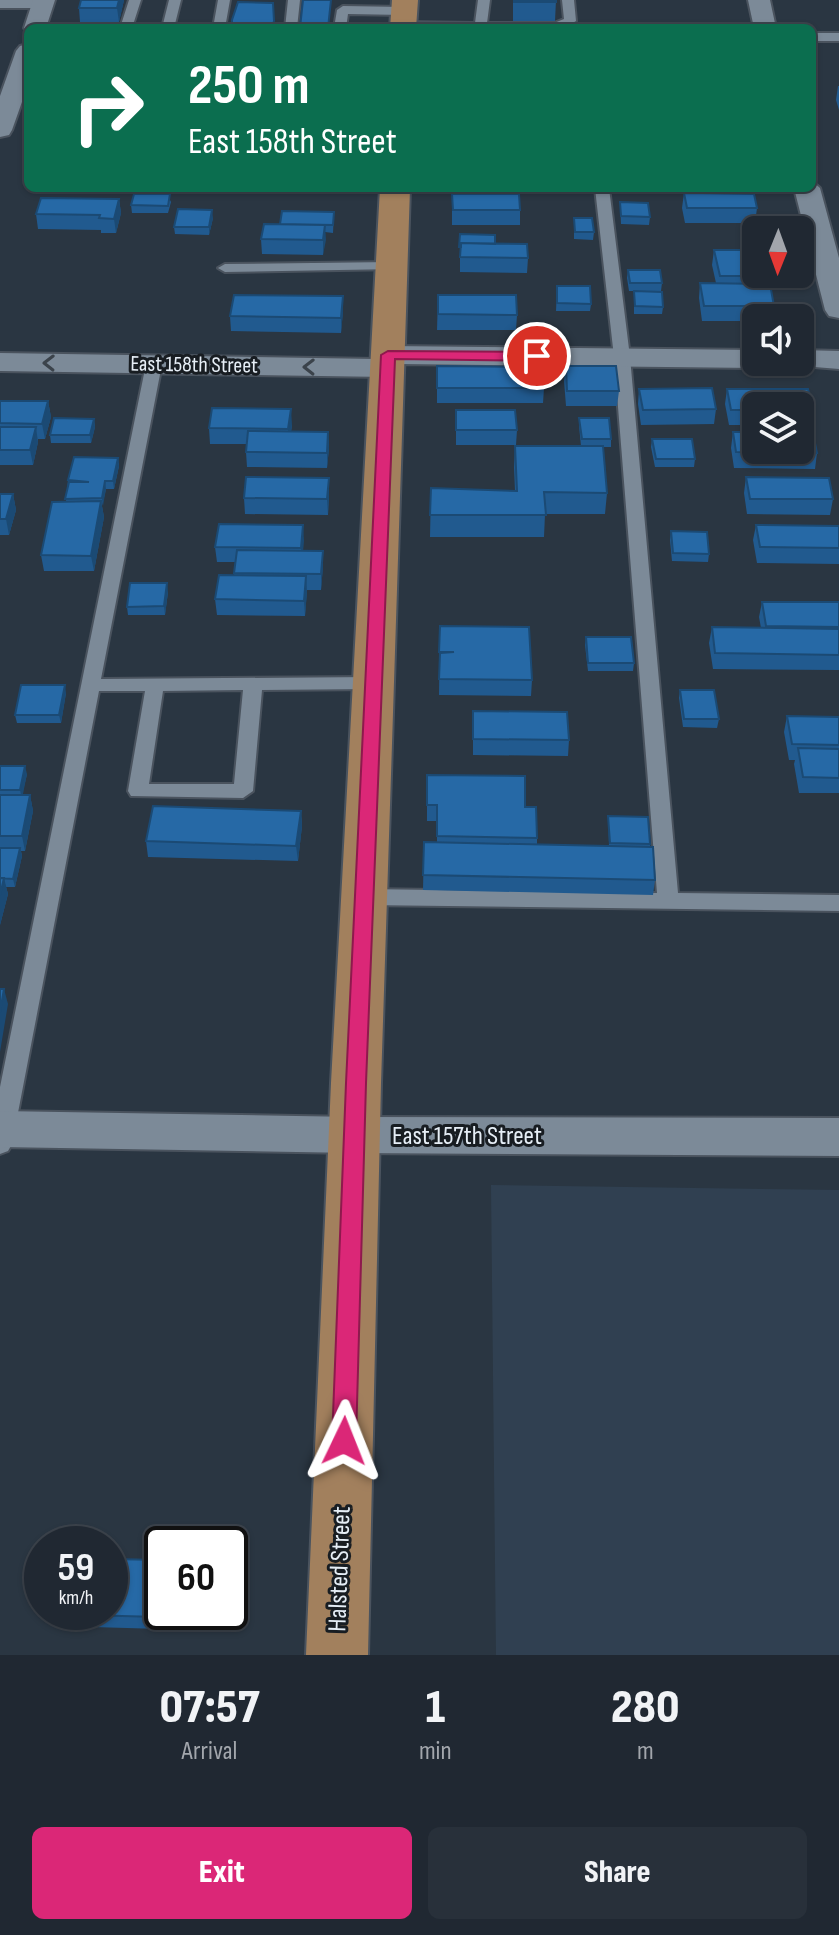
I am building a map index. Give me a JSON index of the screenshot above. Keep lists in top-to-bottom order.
{
  "streets": {
    "main road": ["Halsted Street"],
    "street": ["East 158th Street", "East 157th Street"]
  },
  "crossings": [
    ["East 158th Street", "Halsted Street"],
    ["East 157th Street", "Halsted Street"]
  ],
  "one_way": ["East 158th Street"],
  "north": "bottom",
  "page": {
    "turn": ["250 m", "East 158th Street"],
    "speed": "59 km/h",
    "limit": "60",
    "eta": [
      "07:57",
      "Arrival",
      "1",
      "min",
      "280",
      "m"
    ],
    "buttons": ["Exit", "Share"]
  }
}
